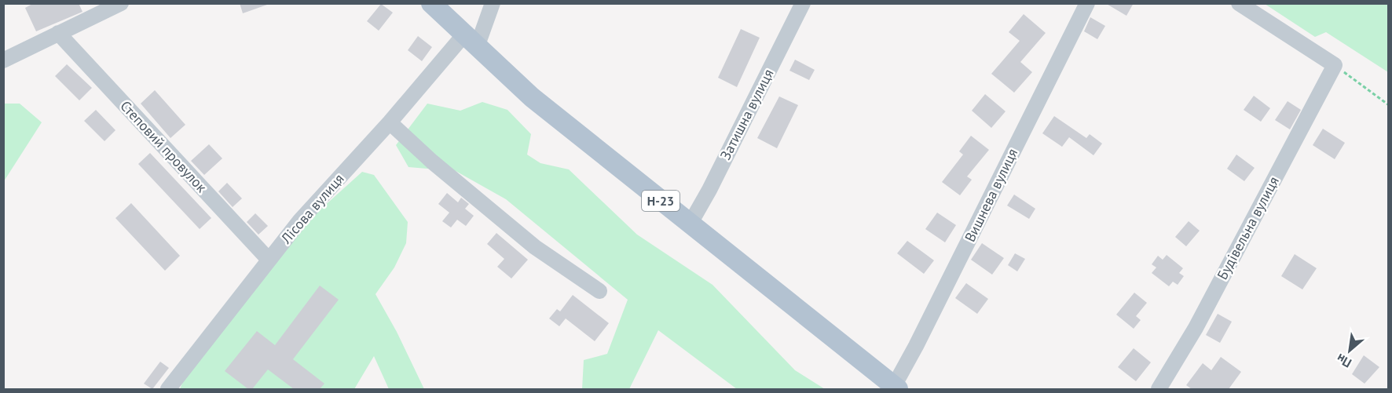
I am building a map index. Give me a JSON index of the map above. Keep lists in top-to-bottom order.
{
  "streets": {
    "main road": ["Н-23"],
    "street": [
      "Затишна вулиця",
      "Степовий провулок",
      "Вишнева вулиця",
      "Лісова вулиця",
      "Будівельна вулиця"
    ]
  },
  "crossings": [
    ["Затишна вулиця", "Н-23"],
    ["Степовий провулок", "Лісова вулиця"],
    ["Вишнева вулиця", "Н-23"],
    ["Н-23", "Лісова вулиця"]
  ],
  "north": "bottom left"
}
